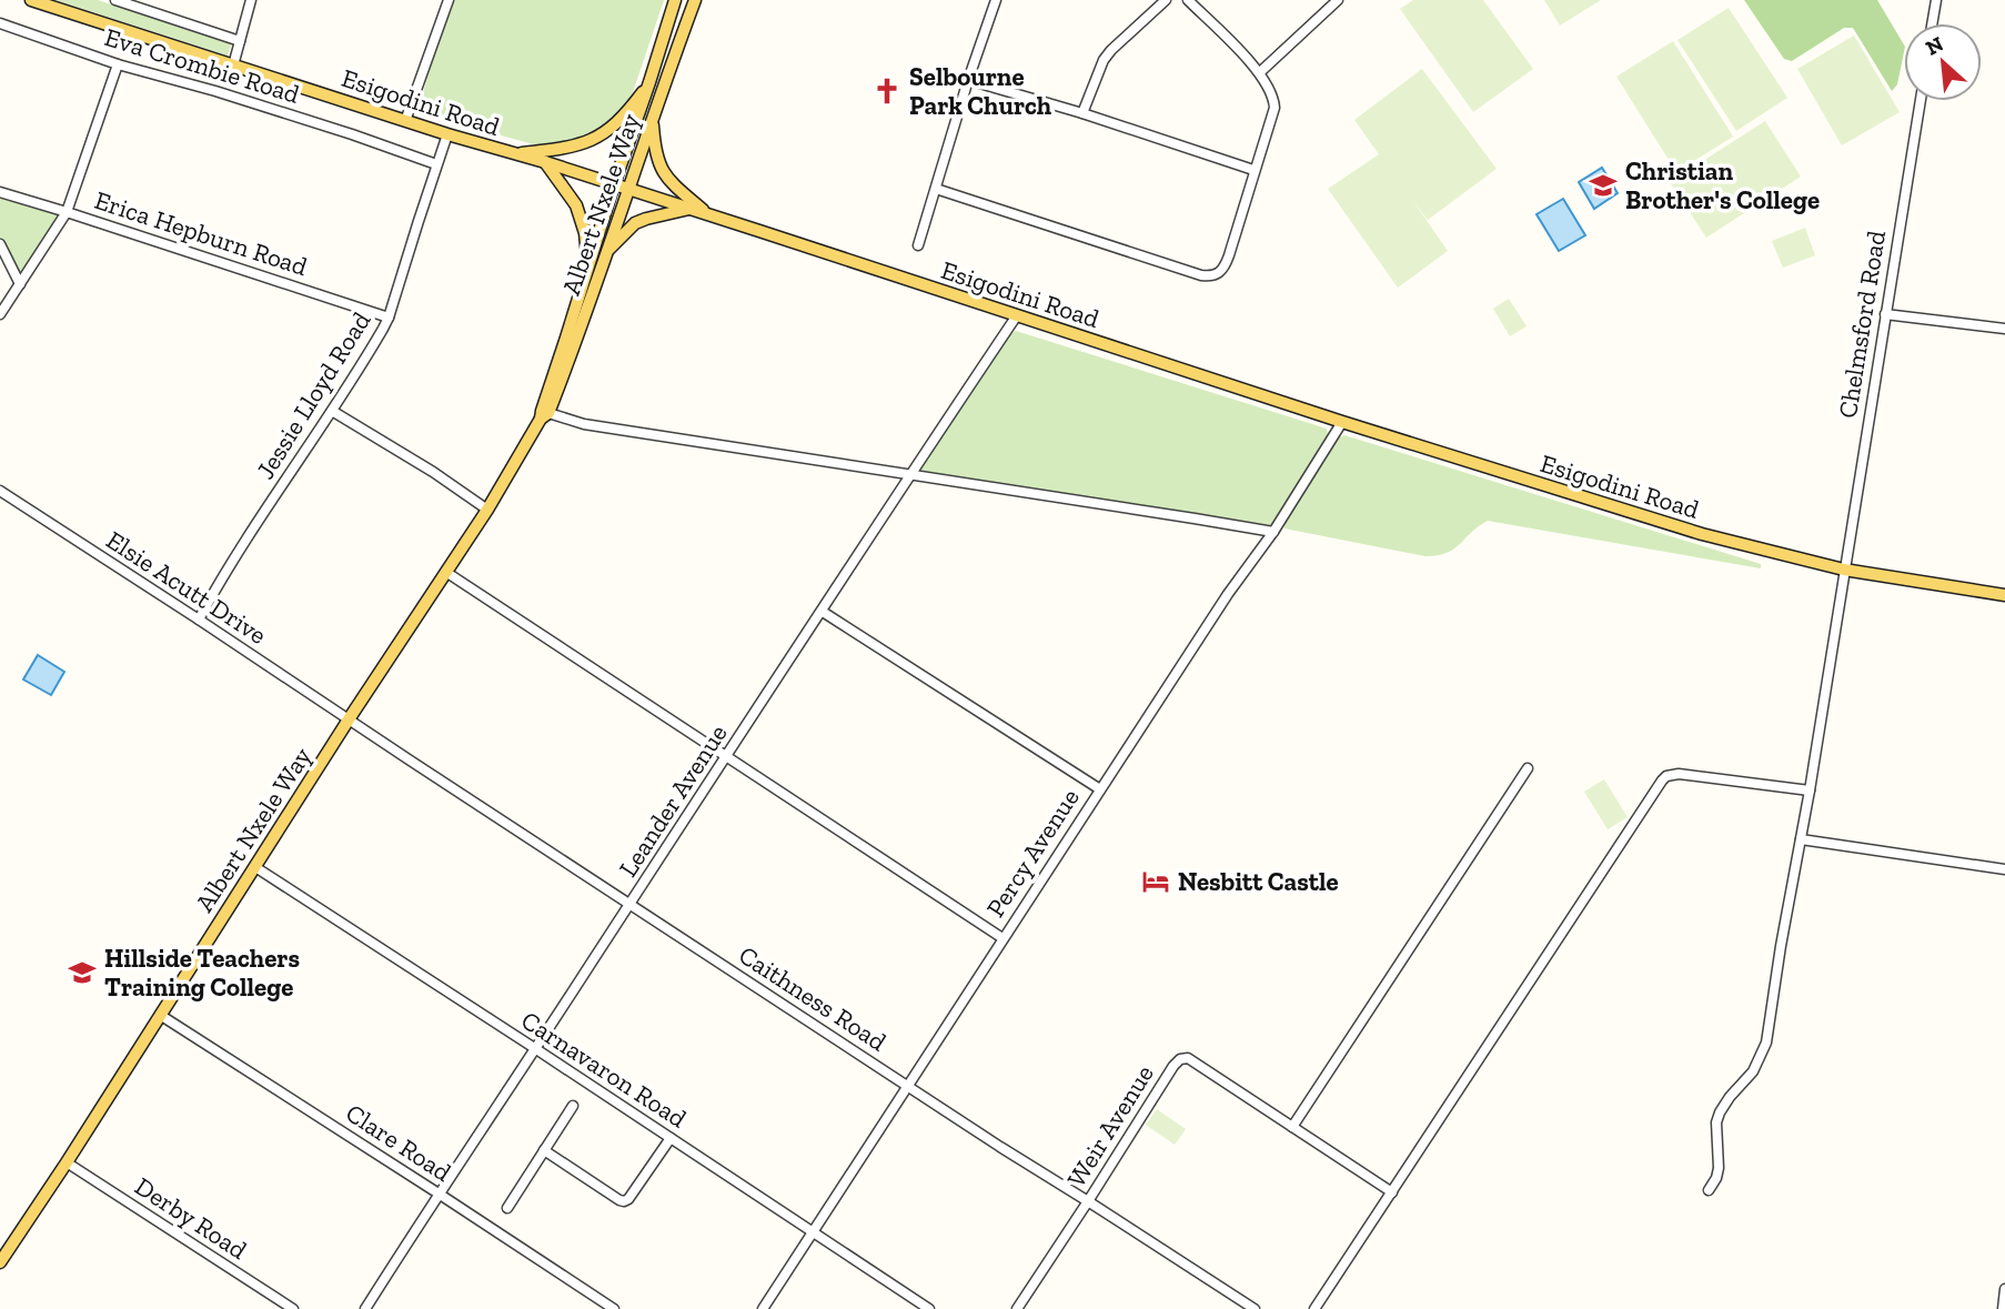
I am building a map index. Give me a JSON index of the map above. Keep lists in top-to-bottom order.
{
  "streets": {
    "main road": ["Esigodini Road", "Albert Nxele Way"],
    "street": [
      "Eva Crombie Road",
      "Erica Hepburn Road",
      "Chelmsford Road",
      "Jessie Lloyd Road",
      "Elsie Acutt Drive",
      "Leander Avenue",
      "Percy Avenue",
      "Caithness Road",
      "Carnavaron Road",
      "Weir Avenue",
      "Clare Road",
      "Derby Road"
    ]
  },
  "crossings": [
    ["Eva Crombie Road", "Jessie Lloyd Road"],
    ["Esigodini Road", "Albert Nxele Way"],
    ["Esigodini Road", "Chelmsford Road"],
    ["Esigodini Road", "Jessie Lloyd Road"],
    ["Esigodini Road", "Leander Avenue"],
    ["Esigodini Road", "Percy Avenue"],
    ["Albert Nxele Way", "Elsie Acutt Drive"],
    ["Albert Nxele Way", "Caithness Road"],
    ["Albert Nxele Way", "Carnavaron Road"],
    ["Albert Nxele Way", "Clare Road"],
    ["Albert Nxele Way", "Derby Road"],
    ["Erica Hepburn Road", "Jessie Lloyd Road"],
    ["Jessie Lloyd Road", "Elsie Acutt Drive"],
    ["Elsie Acutt Drive", "Caithness Road"],
    ["Leander Avenue", "Caithness Road"],
    ["Leander Avenue", "Carnavaron Road"],
    ["Leander Avenue", "Clare Road"],
    ["Percy Avenue", "Caithness Road"],
    ["Percy Avenue", "Carnavaron Road"],
    ["Caithness Road", "Weir Avenue"]
  ],
  "places": {
    "church": ["Selbourne Park Church"],
    "school or university": ["Christian Brother's College", "Hillside Teachers Training College"],
    "hotel": ["Nesbitt Castle"]
  },
  "north": "top left"
}
